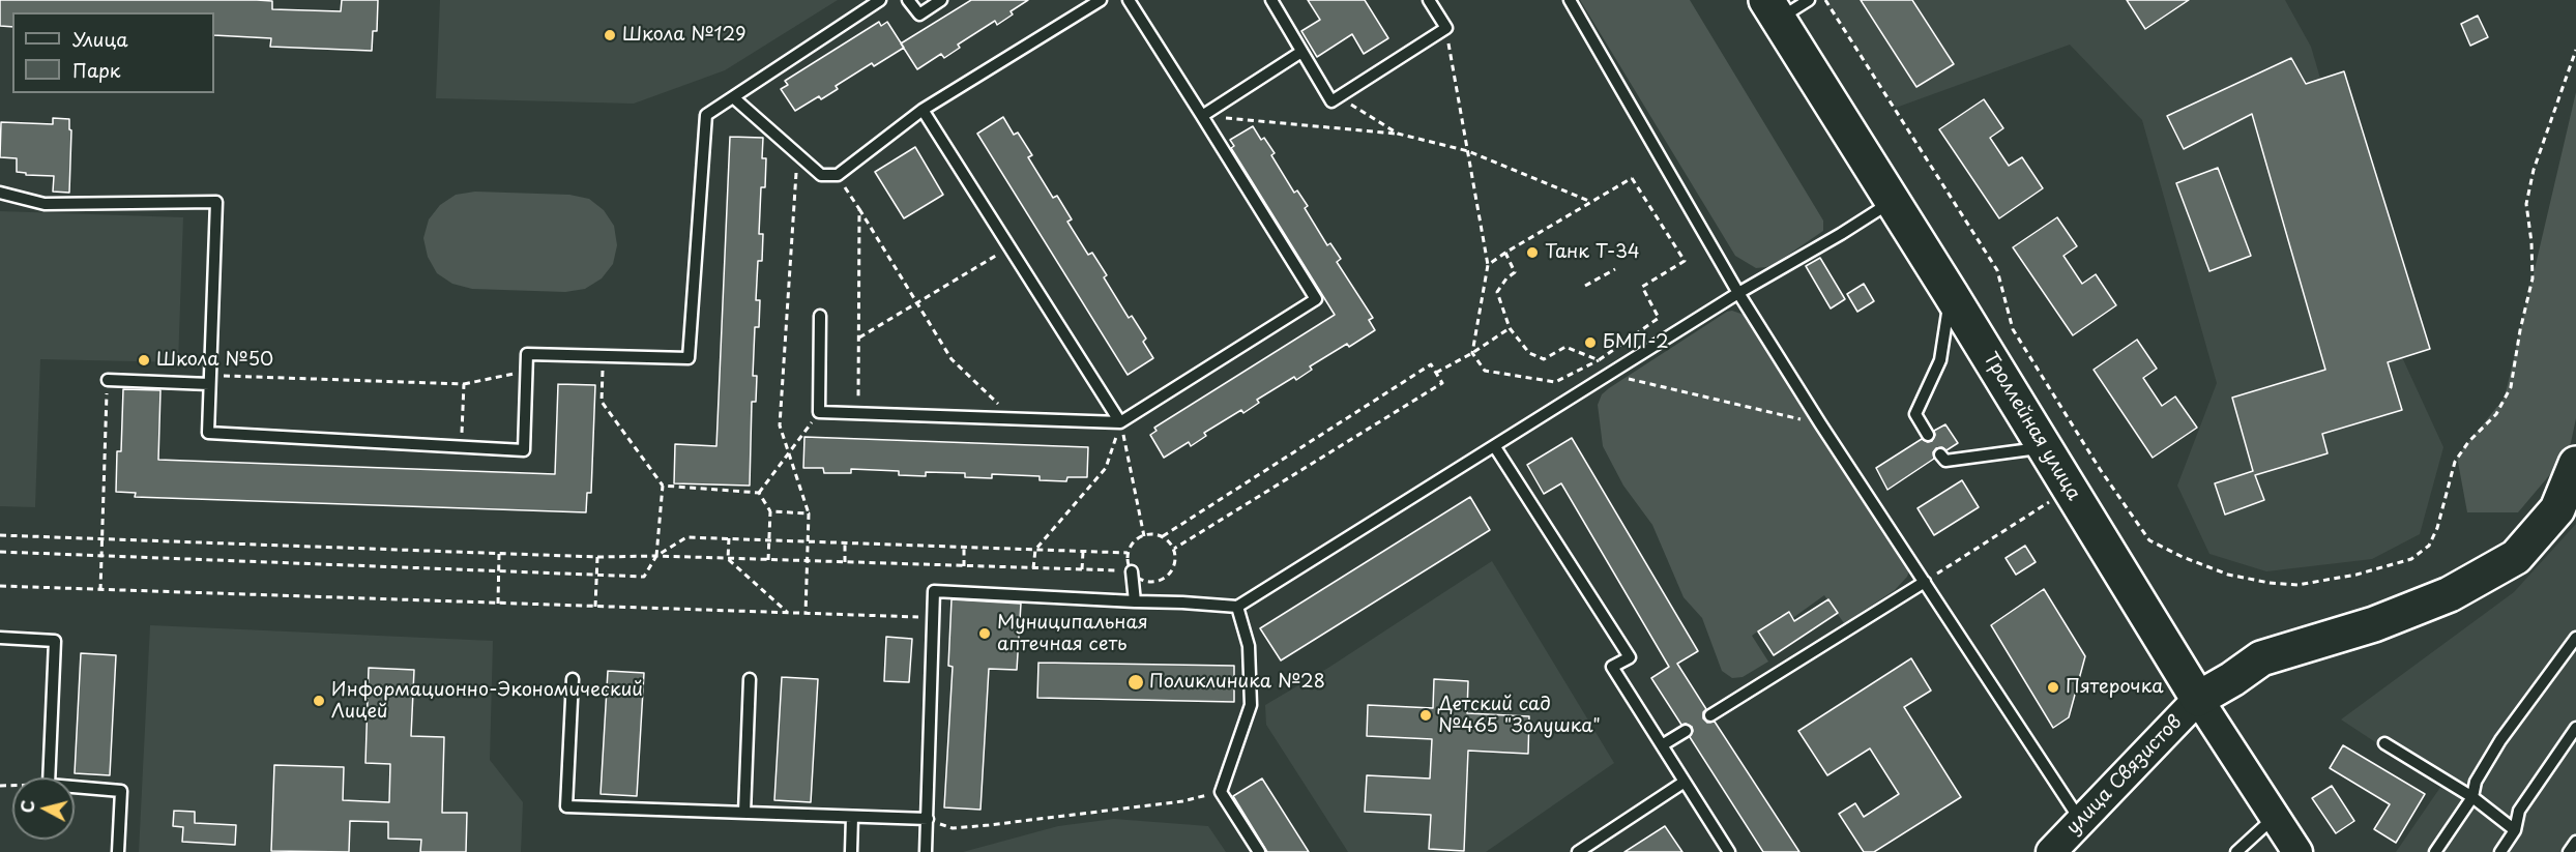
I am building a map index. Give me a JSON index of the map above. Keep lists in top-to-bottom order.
{
  "streets": {
    "main road": ["Троллейная улица", "улица Связистов"]
  },
  "crossings": [
    ["Троллейная улица", "улица Связистов"]
  ],
  "places": [
    "Школа №129",
    "Танк Т-34",
    "БМП-2",
    "Школа №50",
    "Муниципальная аптечная сеть",
    "Поликлиника №28",
    "Пятерочка",
    "Информационно-Экономический Лицей",
    "Детский сад №465 \"Золушка\""
  ],
  "legend": ["Улица", "Парк"],
  "north": "left"
}
